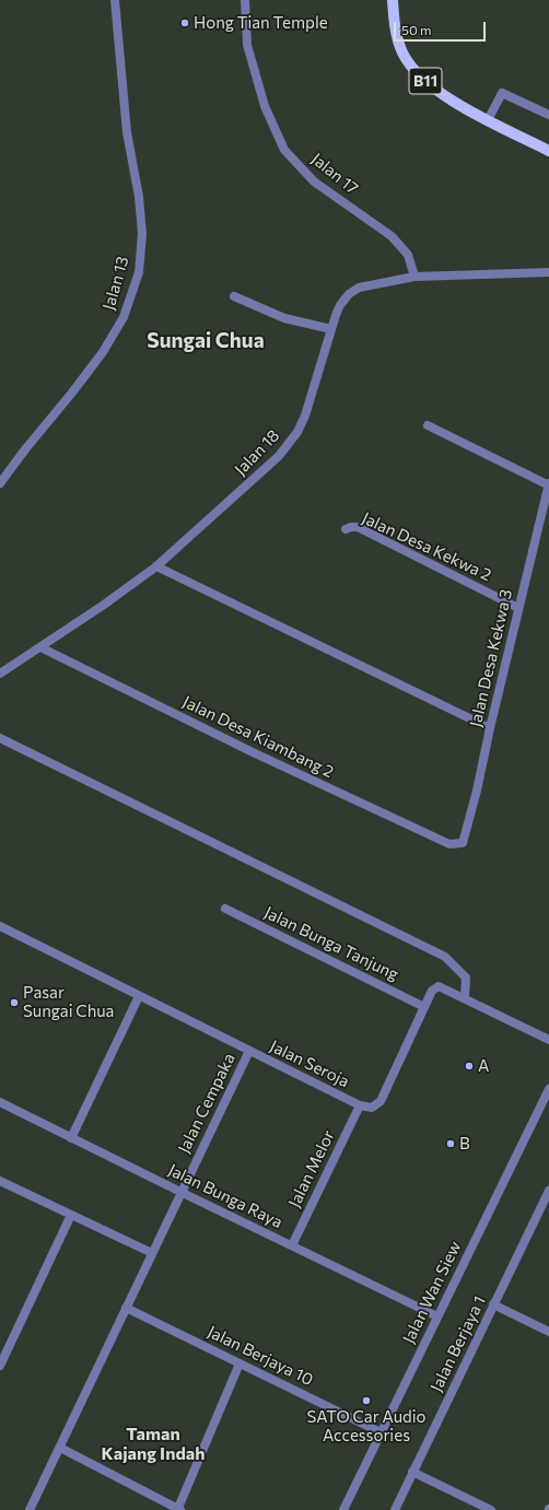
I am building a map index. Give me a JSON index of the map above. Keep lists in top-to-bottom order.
{
  "streets": {
    "main road": ["B11"],
    "street": [
      "Jalan 17",
      "Jalan 13",
      "Jalan 18",
      "Jalan Desa Kekwa 2",
      "Jalan Desa Kekwa 3",
      "Jalan Desa Kiambang 2",
      "Jalan Bunga Tanjung",
      "Jalan Seroja",
      "Jalan Cempaka",
      "Jalan Melor",
      "Jalan Bunga Raya",
      "Jalan Wan Siew",
      "Jalan Berjaya 1",
      "Jalan Berjaya 10"
    ]
  },
  "crossings": [
    ["Jalan 17", "Jalan 18"],
    ["Jalan 18", "Jalan Desa Kiambang 2"],
    ["Jalan Desa Kekwa 2", "Jalan Desa Kekwa 3"],
    ["Jalan Desa Kekwa 3", "Jalan Desa Kiambang 2"],
    ["Jalan Bunga Tanjung", "Jalan Seroja"],
    ["Jalan Seroja", "Jalan Cempaka"],
    ["Jalan Seroja", "Jalan Melor"],
    ["Jalan Cempaka", "Jalan Bunga Raya"],
    ["Jalan Melor", "Jalan Bunga Raya"],
    ["Jalan Bunga Raya", "Jalan Wan Siew"],
    ["Jalan Wan Siew", "Jalan Berjaya 10"]
  ],
  "districts": ["Sungai Chua", "Taman Kajang Indah"],
  "places": [
    "Hong Tian Temple",
    "Pasar Sungai Chua",
    "A",
    "B",
    "SATO Car Audio Accessories"
  ],
  "scale_bar": "50 m"
}
